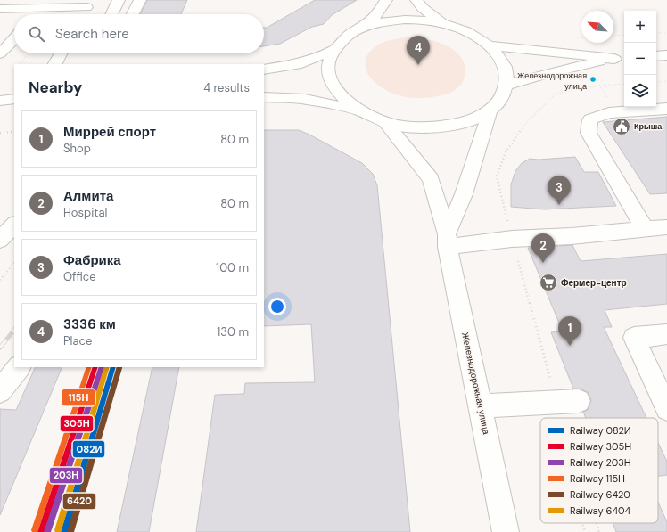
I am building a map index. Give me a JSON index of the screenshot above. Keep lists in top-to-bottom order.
{
  "streets": {
    "main road": ["Железнодорожная улица"]
  },
  "places": {
    "other": ["Железнодорожная улица"],
    "public building": ["Крыша"],
    "supermarket": ["Фермер-центр"]
  },
  "lines": [
    "rail line 082И",
    "rail line 305Н",
    "rail line 115Н",
    "rail line 6404",
    "rail line 203Н",
    "rail line 6420"
  ],
  "legend": [
    "Railway 082И",
    "Railway 305Н",
    "Railway 203Н",
    "Railway 115Н",
    "Railway 6420",
    "Railway 6404"
  ],
  "north": "top left",
  "page": {
    "map_buttons": ["+", "−"],
    "search": "Search here",
    "pins": [
      "4",
      "3",
      "2",
      "1"
    ],
    "heading": ["Nearby", "4 results"],
    "list": [
      {
        "mark": "1",
        "name": "Миррей спорт",
        "note": "Shop",
        "value": "80 m"
      },
      {
        "mark": "2",
        "name": "Алмита",
        "note": "Hospital",
        "value": "80 m"
      },
      {
        "mark": "3",
        "name": "Фабрика",
        "note": "Office",
        "value": "100 m"
      },
      {
        "mark": "4",
        "name": "3336 км",
        "note": "Place",
        "value": "130 m"
      }
    ]
  }
}
